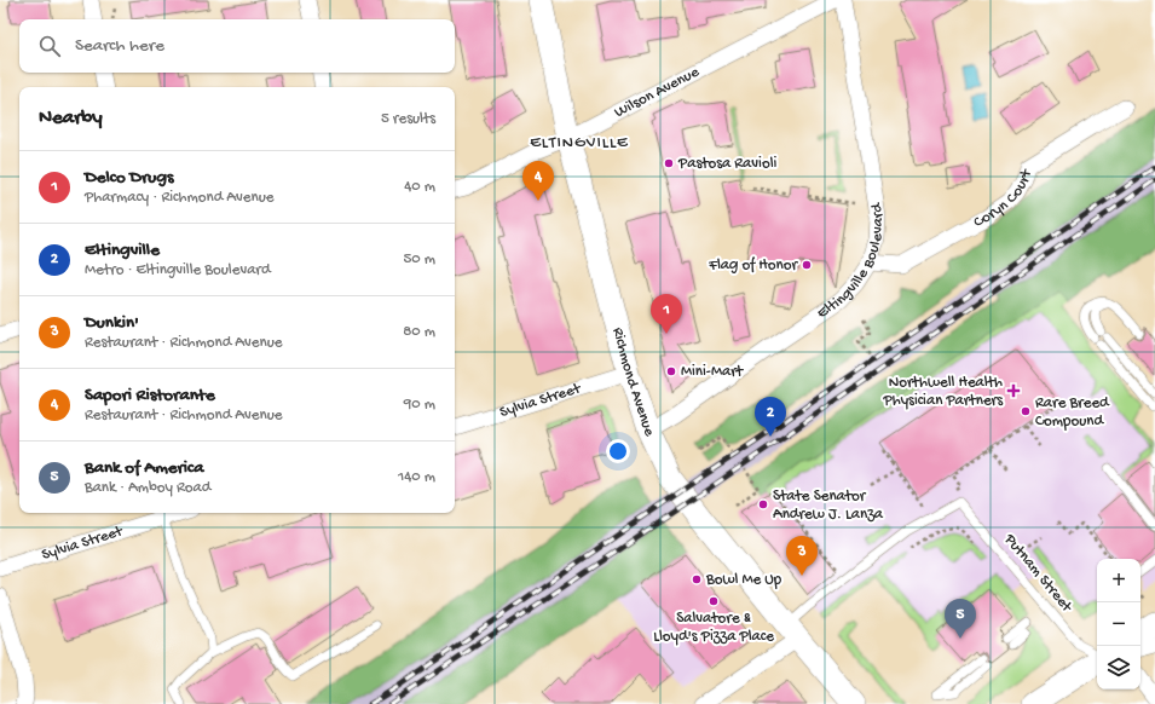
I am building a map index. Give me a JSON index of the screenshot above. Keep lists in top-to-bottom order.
{
  "streets": {
    "main road": ["Richmond Avenue"],
    "street": [
      "Wilson Avenue",
      "Coryn Court",
      "Eltingville Boulevard",
      "Sylvia Street"
    ],
    "lane": ["Putnam Street"]
  },
  "crossings": [
    ["Wilson Avenue", "Richmond Avenue"],
    ["Coryn Court", "Eltingville Boulevard"],
    ["Eltingville Boulevard", "Richmond Avenue"],
    ["Richmond Avenue", "Sylvia Street"],
    ["Richmond Avenue", "Putnam Street"]
  ],
  "districts": ["ELTINGVILLE"],
  "places": {
    "other": [
      "Pastosa Ravioli",
      "Flag of Honor",
      "Mini-Mart",
      "Rare Breed Compound",
      "State Senator Andrew J. Lanza",
      "Bowl Me Up",
      "Salvatore & Lloyd's Pizza Place"
    ],
    "health": ["Northwell Health Physician Partners"]
  },
  "page": {
    "search": "Search here",
    "heading": ["Nearby", "5 results"],
    "list": [
      {
        "mark": "1",
        "name": "Delco Drugs",
        "note": "Pharmacy · Richmond Avenue",
        "value": "40 m"
      },
      {
        "mark": "2",
        "name": "Eltingville",
        "note": "Metro · Eltingville Boulevard",
        "value": "50 m"
      },
      {
        "mark": "3",
        "name": "Dunkin'",
        "note": "Restaurant · Richmond Avenue",
        "value": "80 m"
      },
      {
        "mark": "4",
        "name": "Sapori Ristorante",
        "note": "Restaurant · Richmond Avenue",
        "value": "90 m"
      },
      {
        "mark": "5",
        "name": "Bank of America",
        "note": "Bank · Amboy Road",
        "value": "140 m"
      }
    ],
    "pins": [
      "4",
      "1",
      "2",
      "3",
      "5"
    ],
    "map_buttons": ["+", "−"]
  }
}
